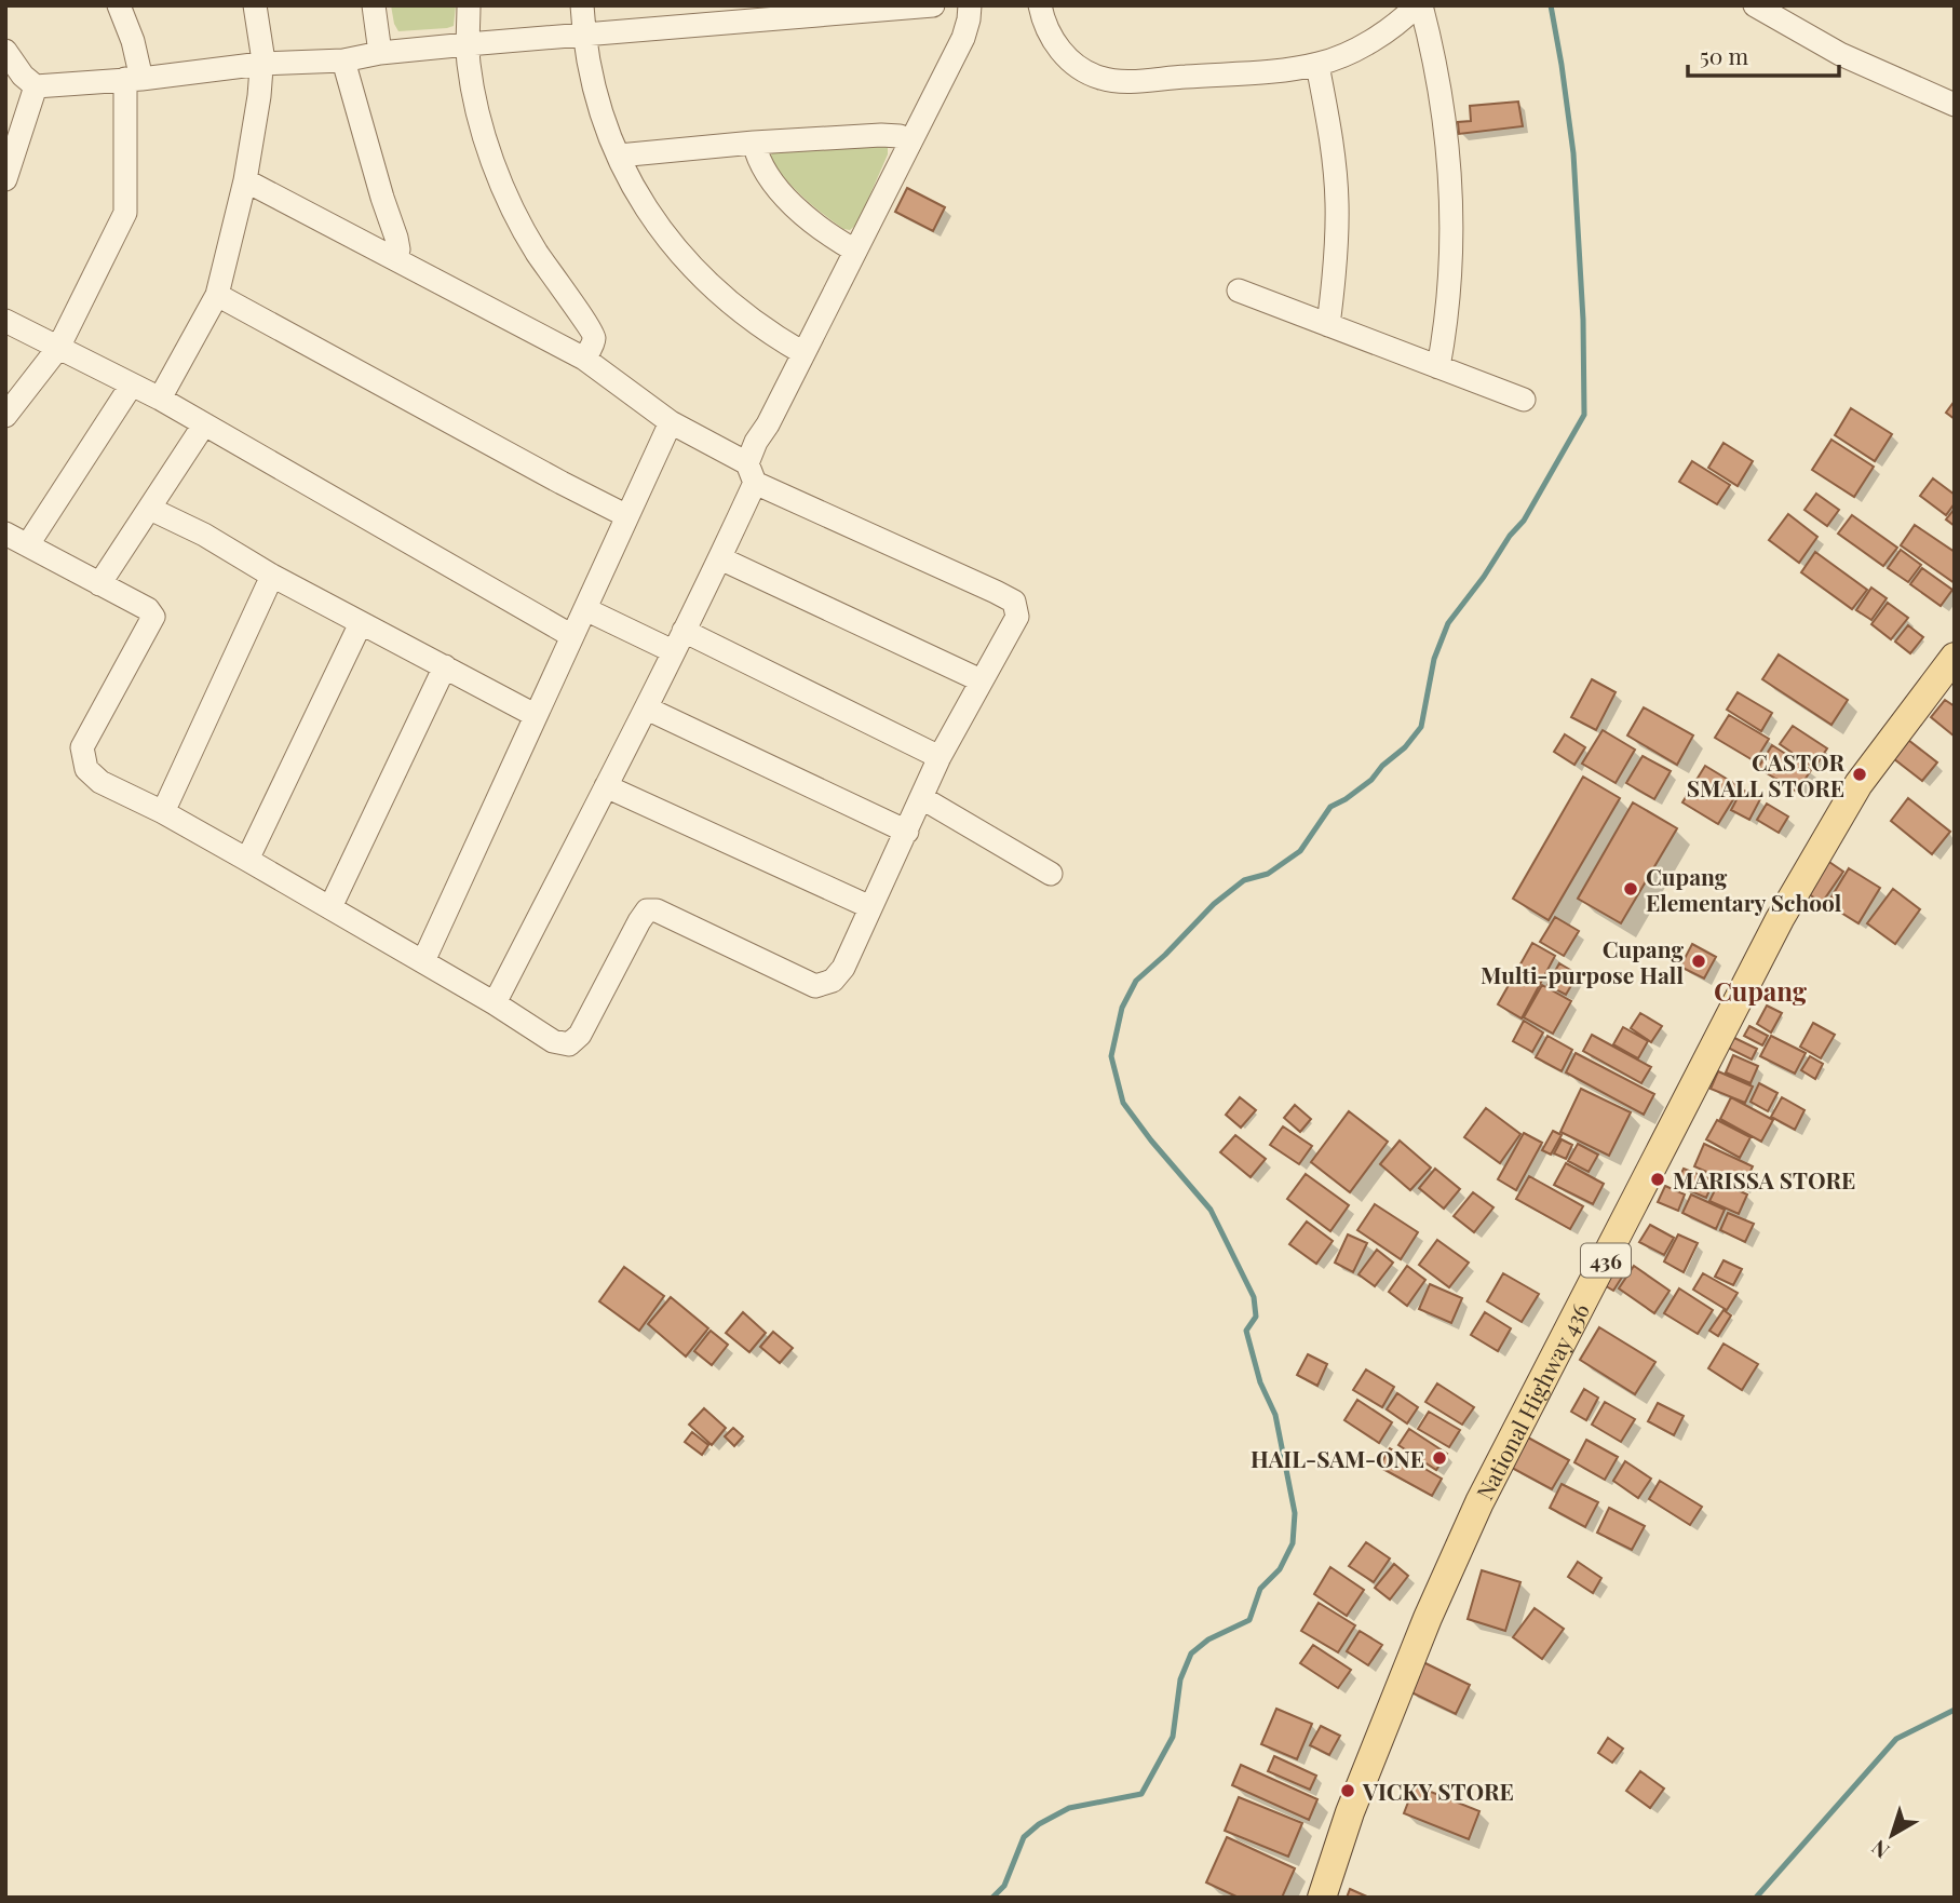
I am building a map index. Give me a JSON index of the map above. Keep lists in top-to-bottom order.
{
  "streets": {
    "main road": ["436", "National Highway 436"]
  },
  "districts": ["Cupang"],
  "places": [
    "CASTOR SMALL STORE",
    "Cupang Elementary School",
    "Cupang Multi-purpose Hall",
    "MARISSA STORE",
    "HAIL-SAM-ONE",
    "VICKY STORE"
  ],
  "scale_bar": "50 m",
  "north": "bottom left"
}
